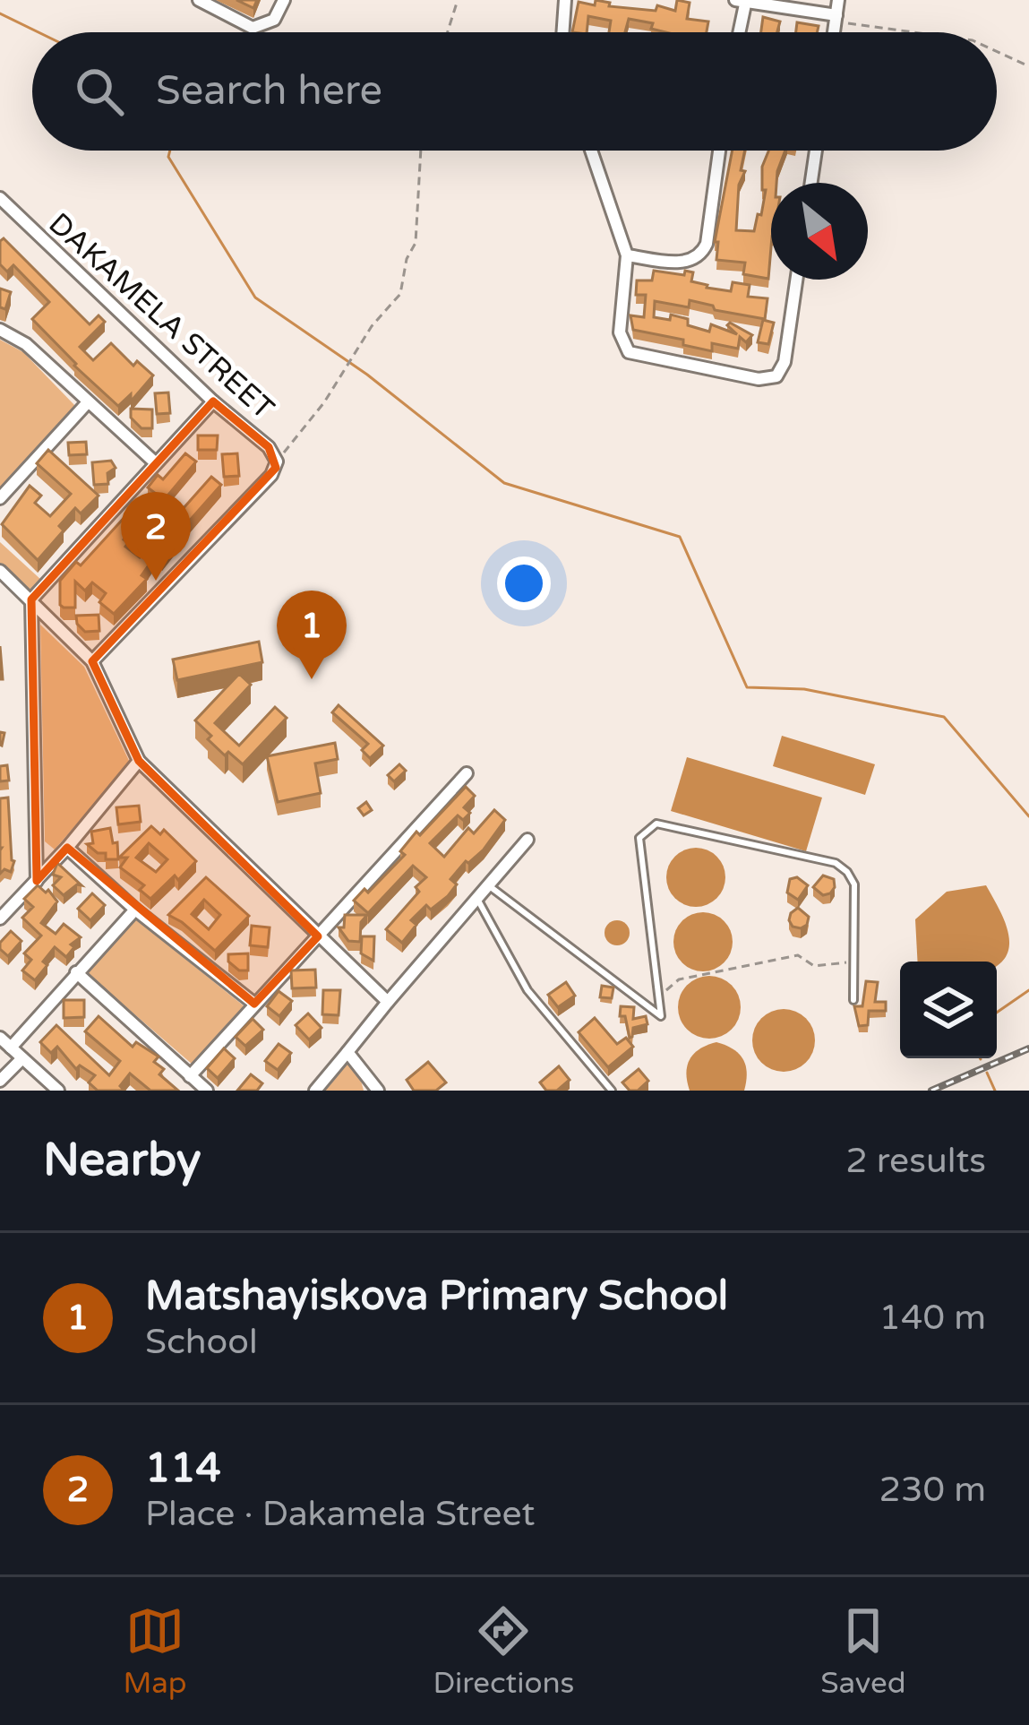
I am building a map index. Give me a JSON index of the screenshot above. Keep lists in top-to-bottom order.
{
  "streets": {
    "street": ["DAKAMELA STREET"]
  },
  "north": "bottom right",
  "page": {
    "search": "Search here",
    "pins": ["2", "1"],
    "heading": ["Nearby", "2 results"],
    "list": [
      {
        "mark": "1",
        "name": "Matshayiskova Primary School",
        "note": "School",
        "value": "140 m"
      },
      {
        "mark": "2",
        "name": "114",
        "note": "Place · Dakamela Street",
        "value": "230 m"
      }
    ],
    "nav": ["Map", "Directions", "Saved"]
  }
}
